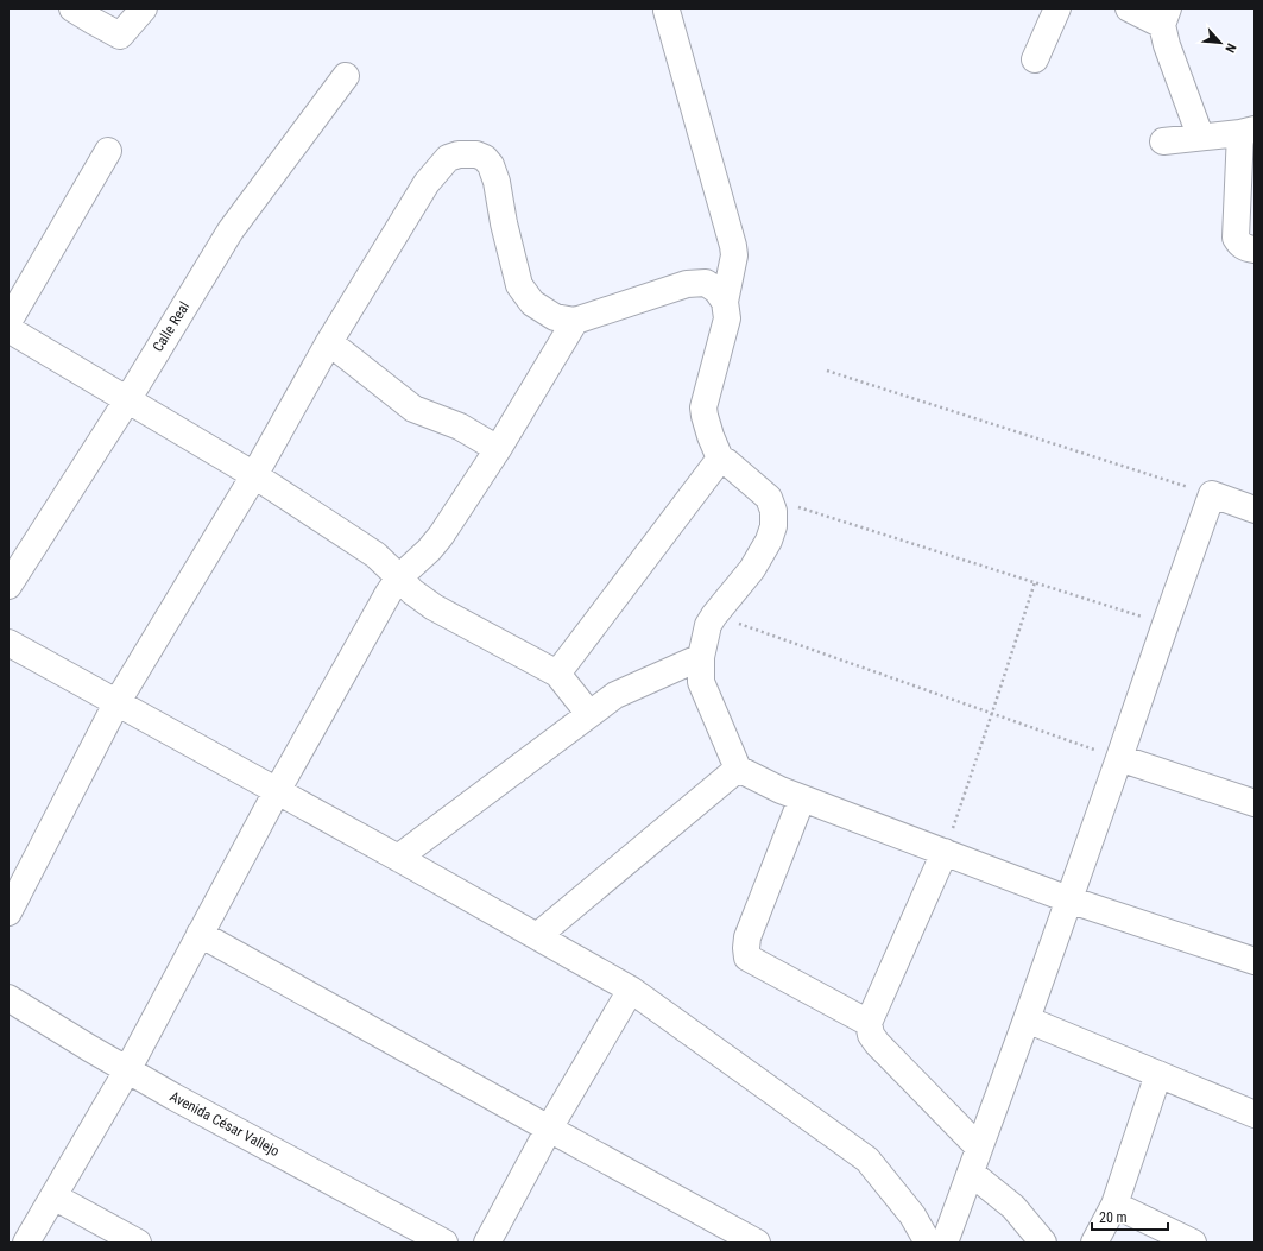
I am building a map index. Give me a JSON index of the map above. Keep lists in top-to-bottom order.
{
  "streets": {
    "street": ["Calle Real", "Avenida César Vallejo"]
  },
  "scale_bar": "20 m",
  "north": "bottom right"
}
